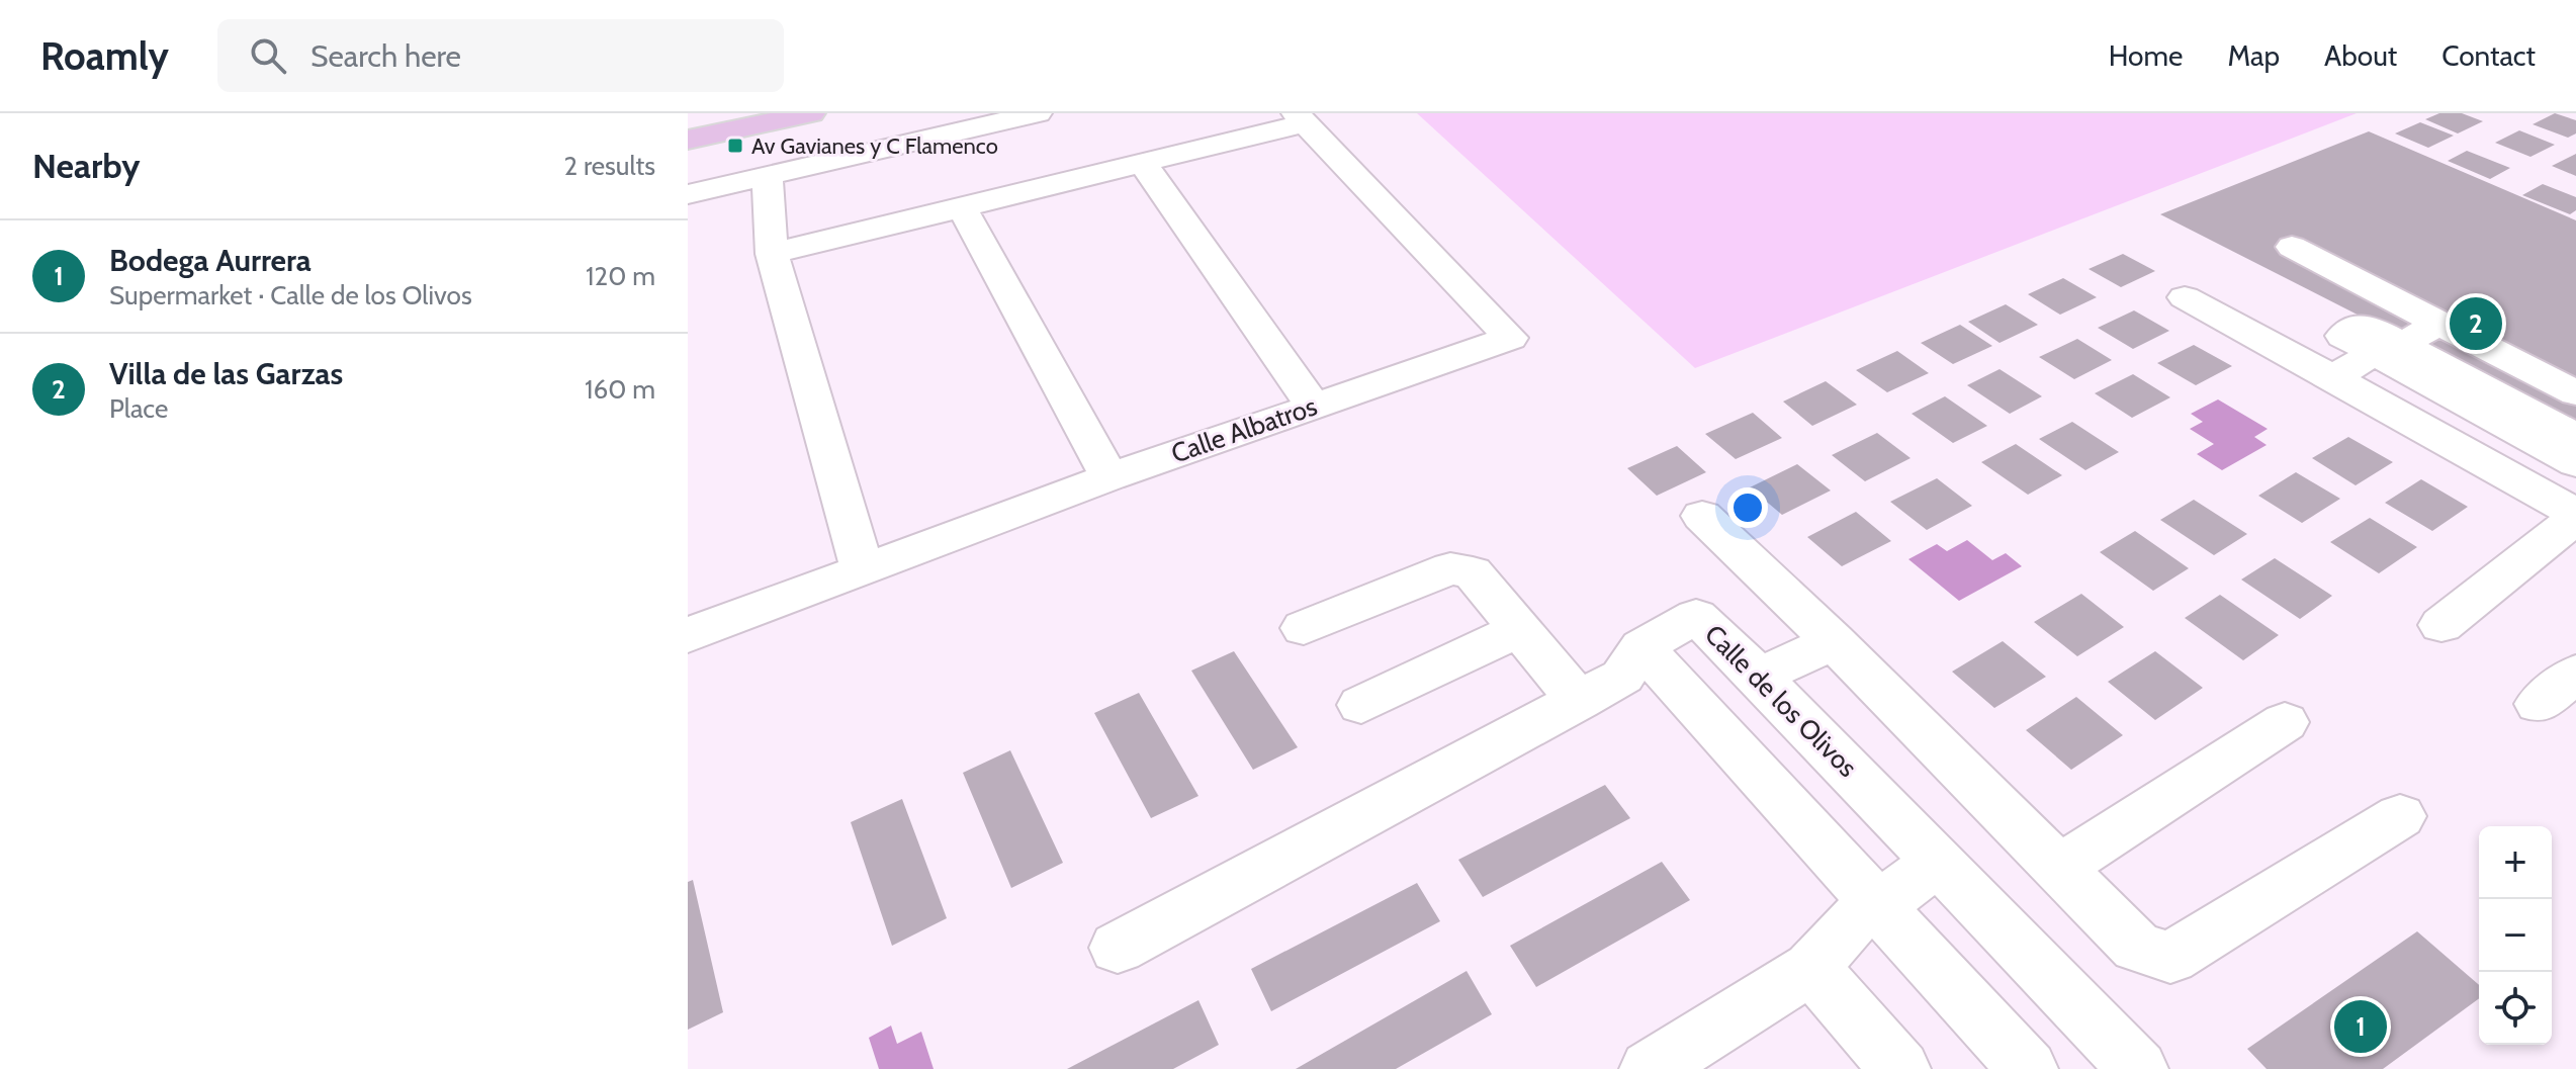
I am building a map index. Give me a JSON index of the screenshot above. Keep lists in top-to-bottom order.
{
  "streets": {
    "street": ["Calle Albatros", "Calle de los Olivos"]
  },
  "places": {
    "transit": ["Av Gavianes y C Flamenco"]
  },
  "page": {
    "header": "Roamly",
    "search": "Search here",
    "nav": [
      "Home",
      "Map",
      "About",
      "Contact"
    ],
    "heading": ["Nearby", "2 results"],
    "list": [
      {
        "mark": "1",
        "name": "Bodega Aurrera",
        "note": "Supermarket · Calle de los Olivos",
        "value": "120 m"
      },
      {
        "mark": "2",
        "name": "Villa de las Garzas",
        "note": "Place",
        "value": "160 m"
      }
    ],
    "pins": ["2", "1"],
    "map_buttons": ["+", "−"]
  }
}
